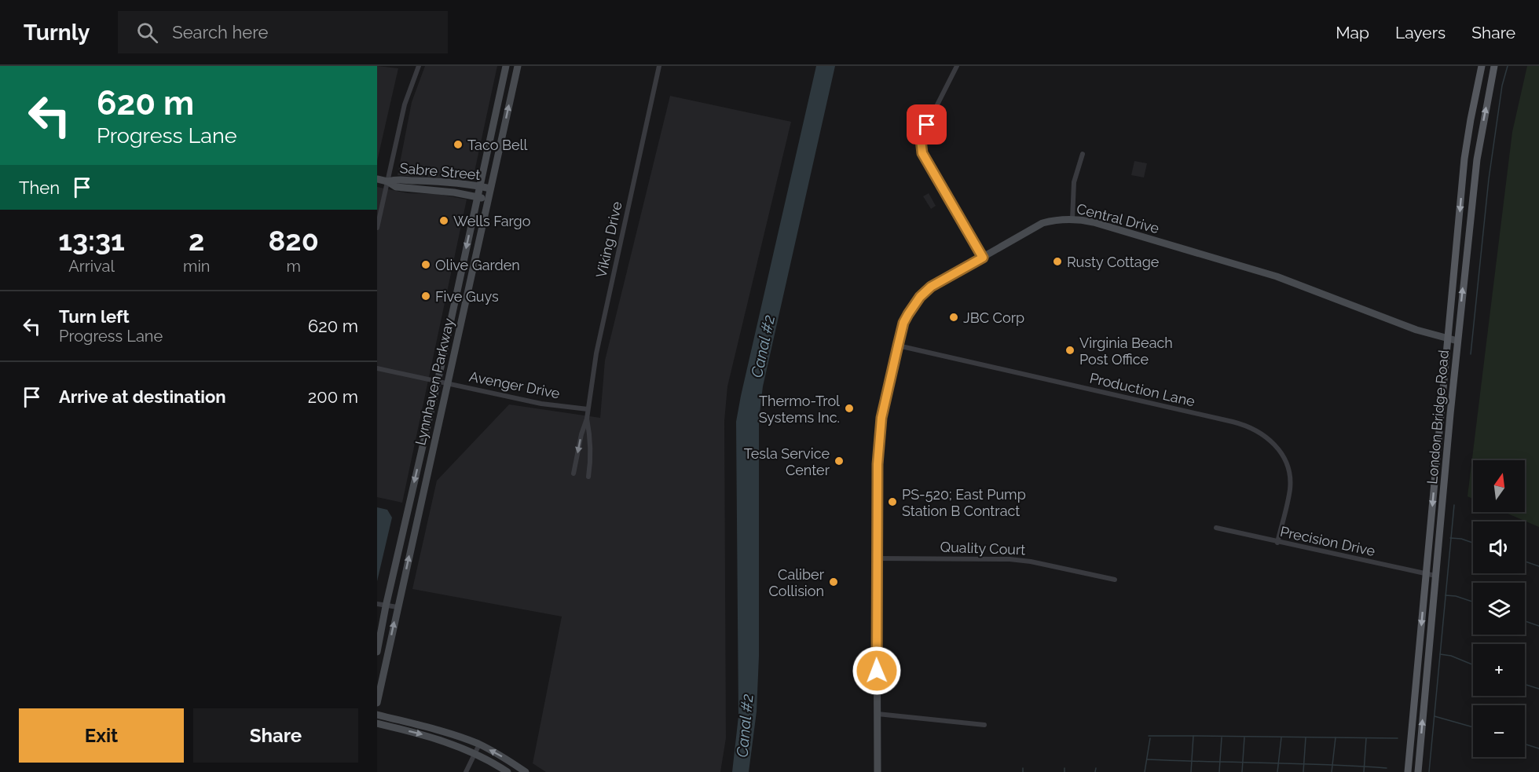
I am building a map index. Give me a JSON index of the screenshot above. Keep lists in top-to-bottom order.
{
  "streets": {
    "main road": [
      "Sabre Street",
      "Central Drive",
      "Lynnhaven Parkway",
      "London Bridge Road"
    ],
    "street": [
      "Viking Drive",
      "Avenger Drive",
      "Production Lane",
      "Precision Drive",
      "Quality Court"
    ]
  },
  "crossings": [
    ["Sabre Street", "Lynnhaven Parkway"],
    ["Central Drive", "Production Lane"],
    ["Central Drive", "London Bridge Road"],
    ["Central Drive", "Quality Court"],
    ["Viking Drive", "Avenger Drive"],
    ["Lynnhaven Parkway", "Avenger Drive"],
    ["Production Lane", "Precision Drive"],
    ["London Bridge Road", "Precision Drive"]
  ],
  "water": ["Canal #2"],
  "places": [
    "Taco Bell",
    "Wells Fargo",
    "Rusty Cottage",
    "Olive Garden",
    "Five Guys",
    "JBC Corp",
    "Virginia Beach Post Office",
    "Thermo-Trol Systems Inc.",
    "Tesla Service Center",
    "PS-520; East Pump Station B Contract",
    "Caliber Collision"
  ],
  "north": "top",
  "page": {
    "header": "Turnly",
    "search": "Search here",
    "nav": ["Map", "Layers", "Share"],
    "turn": ["620 m", "Progress Lane"],
    "then": "Then",
    "eta": [
      "13:31",
      "Arrival",
      "2",
      "min",
      "820",
      "m"
    ],
    "list": [
      {
        "name": "Turn left",
        "note": "Progress Lane",
        "value": "620 m"
      },
      {
        "name": "Arrive at destination",
        "value": "200 m"
      }
    ],
    "map_buttons": ["+", "−"],
    "buttons": ["Exit", "Share"]
  }
}
